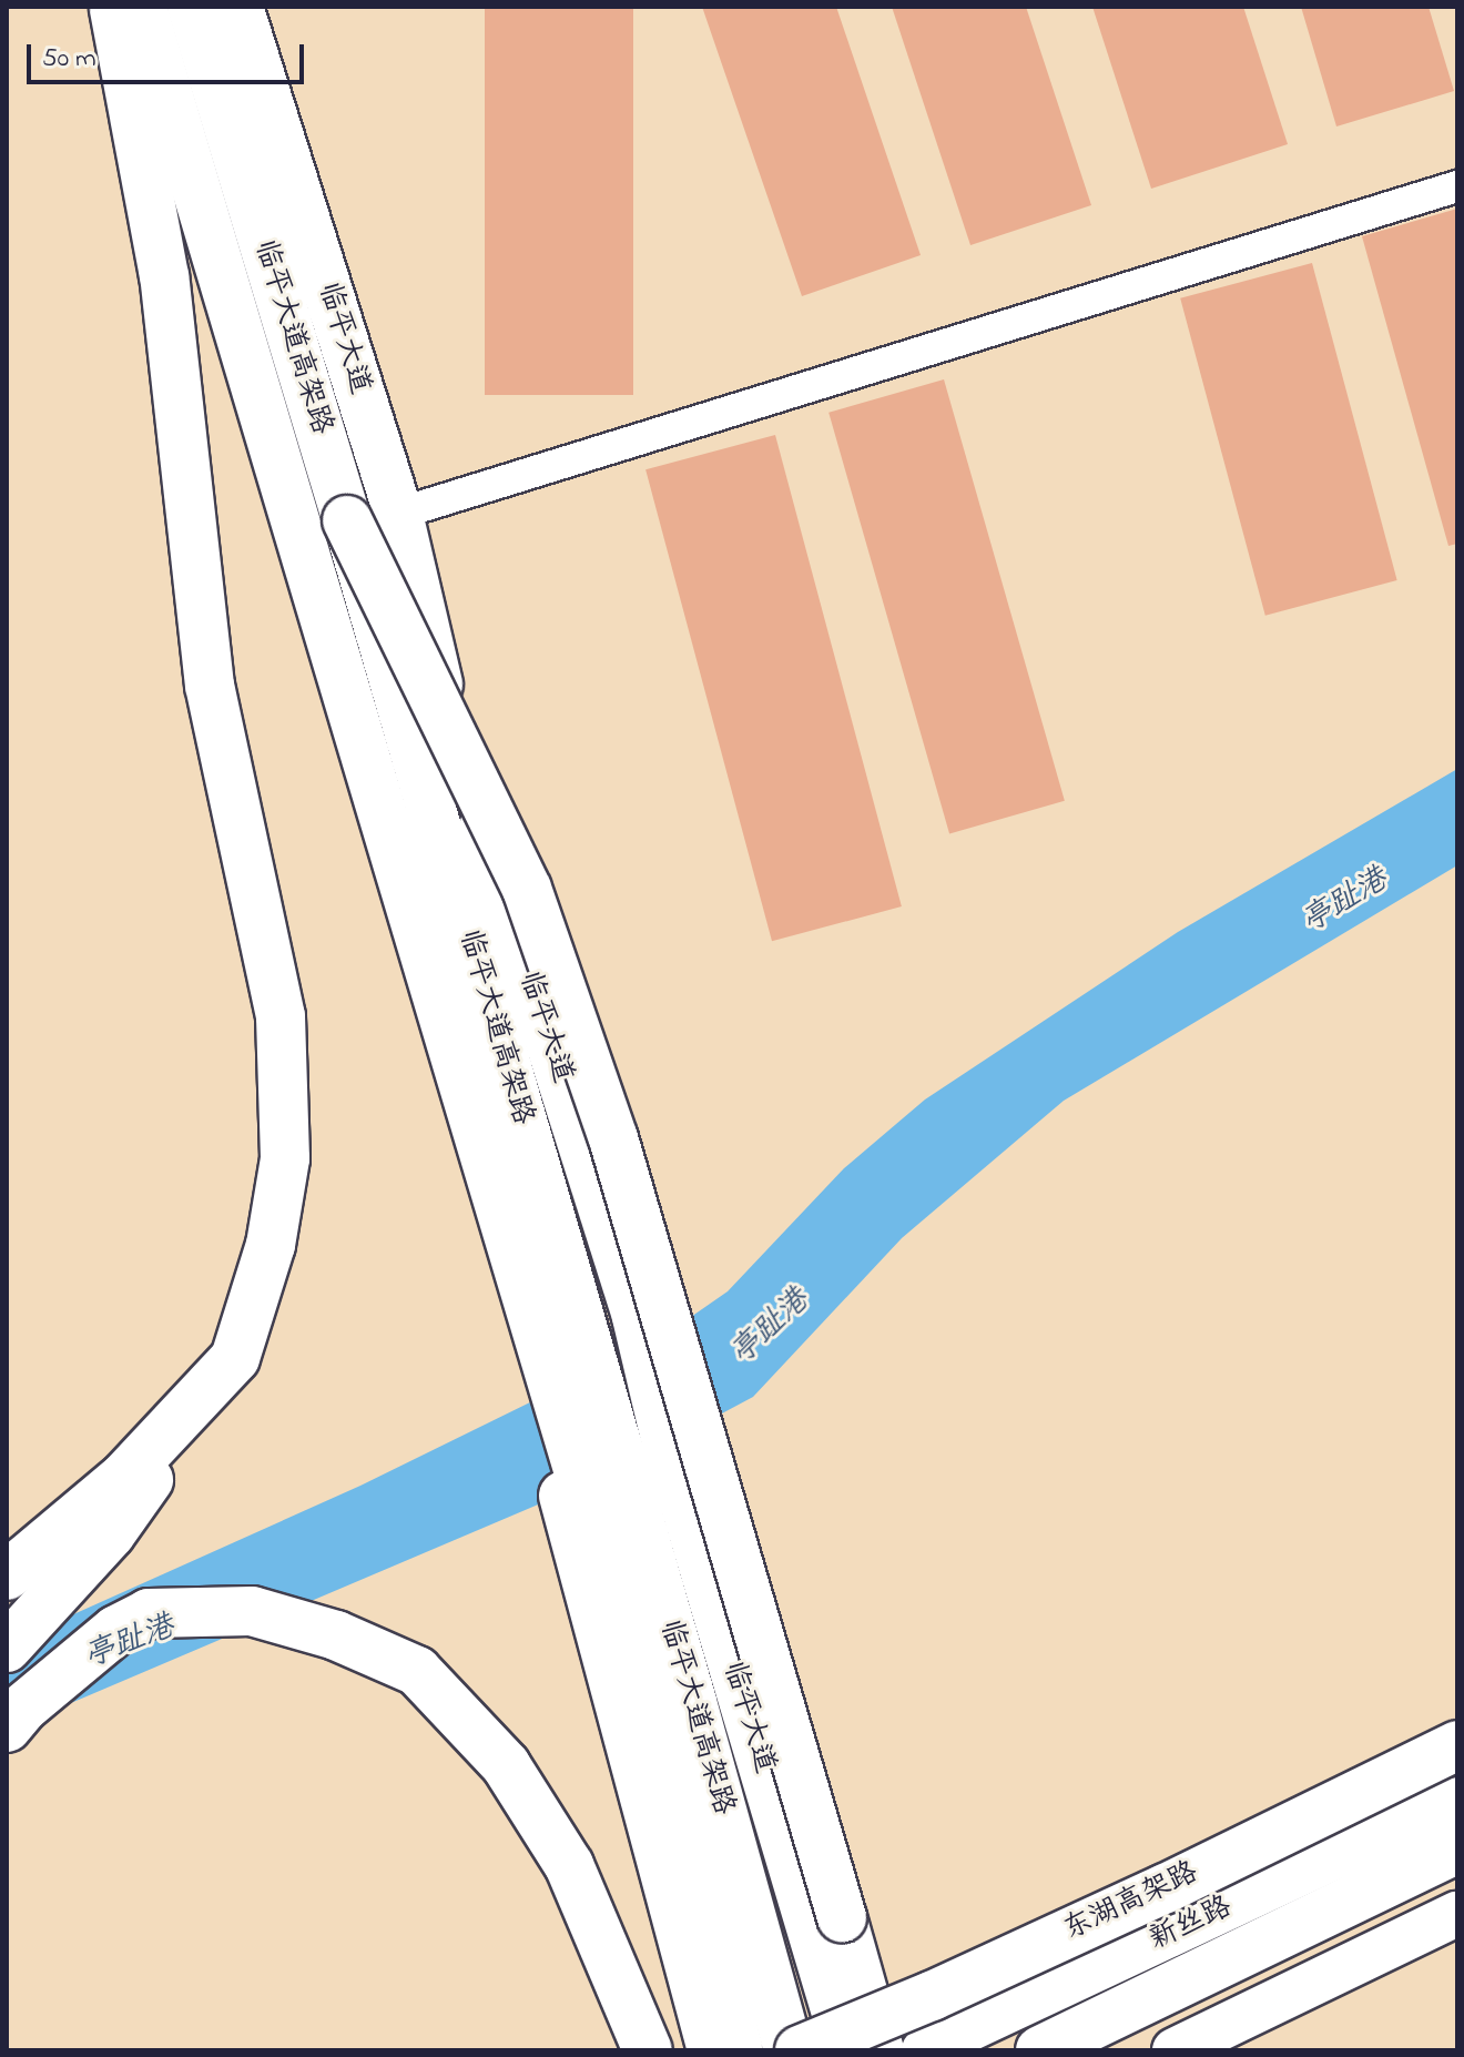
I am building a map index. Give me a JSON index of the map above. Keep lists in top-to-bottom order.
{
  "streets": {
    "main road": [
      "临平大道高架路",
      "临平大道",
      "东湖高架路",
      "新丝路"
    ]
  },
  "water": ["亭趾港"],
  "scale_bar": "50 m"
}
